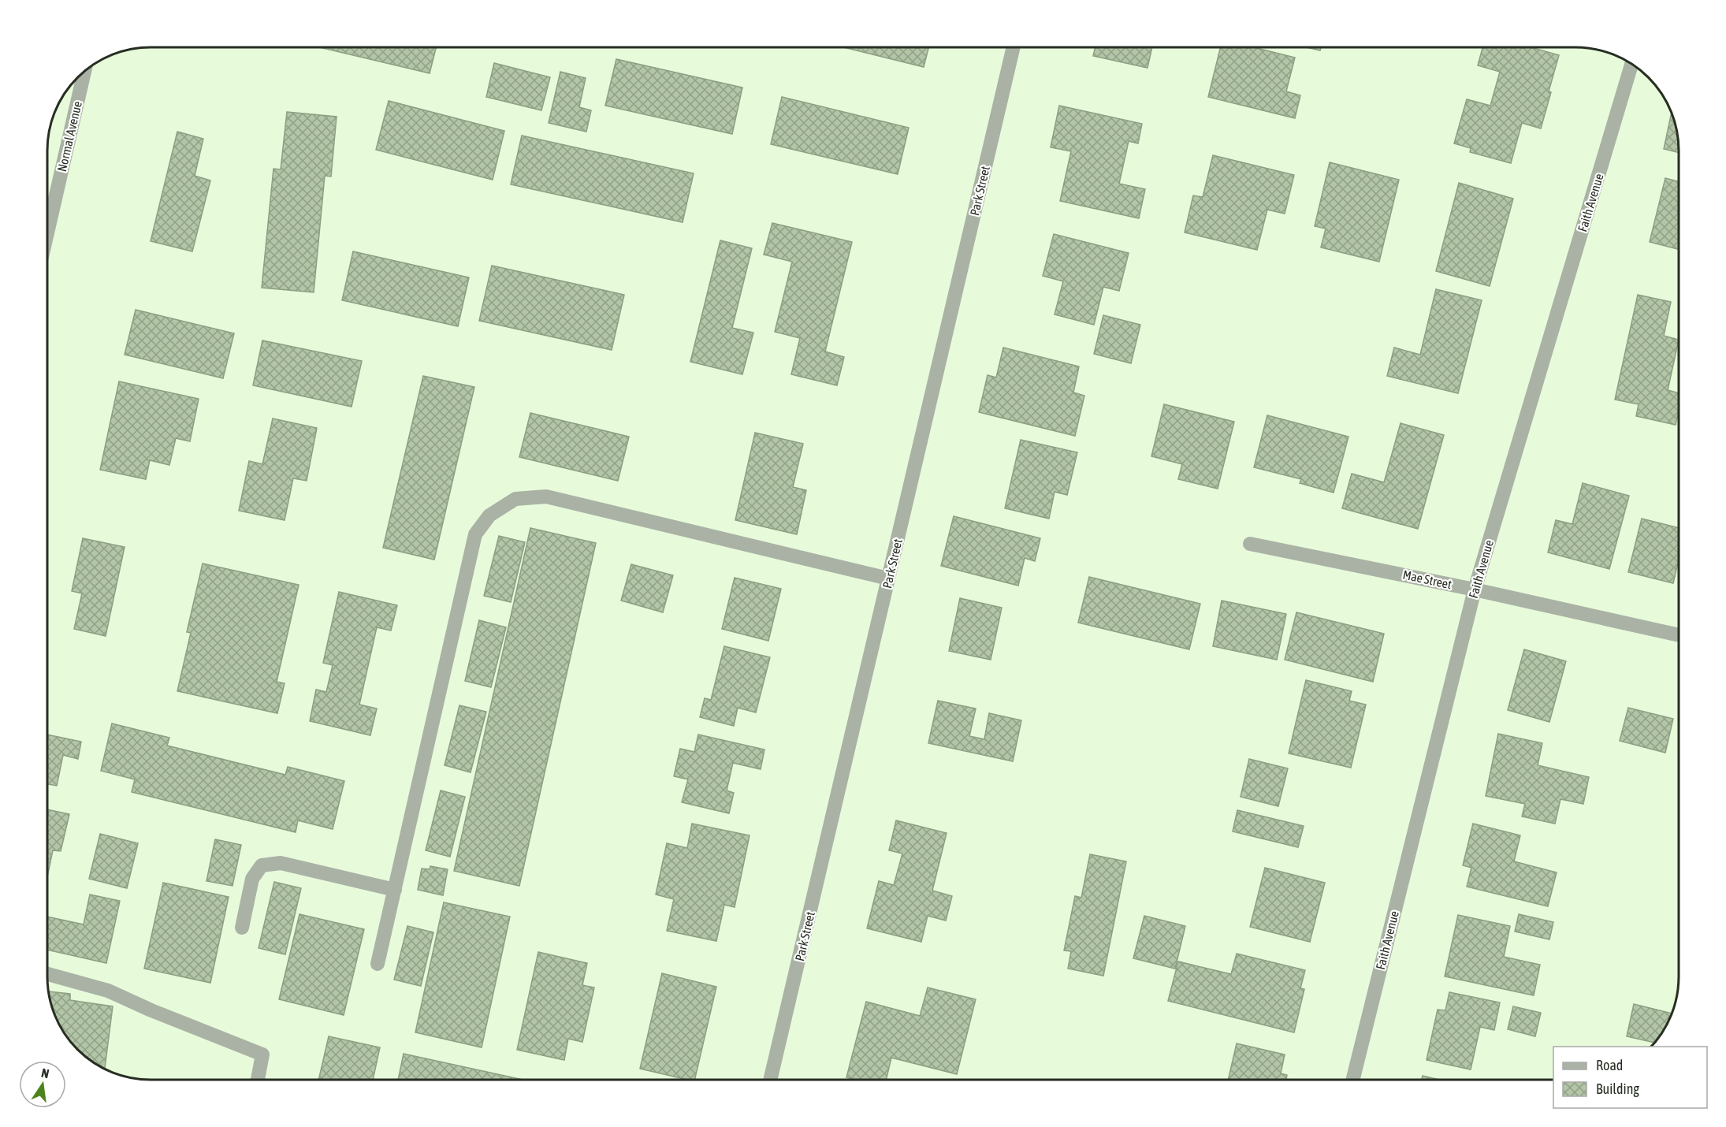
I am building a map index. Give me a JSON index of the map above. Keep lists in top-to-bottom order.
{
  "streets": {
    "street": [
      "Normal Avenue",
      "Park Street",
      "Faith Avenue",
      "Mae Street"
    ]
  },
  "crossings": [
    ["Faith Avenue", "Mae Street"]
  ],
  "legend": ["Road", "Building"],
  "north": "top"
}
